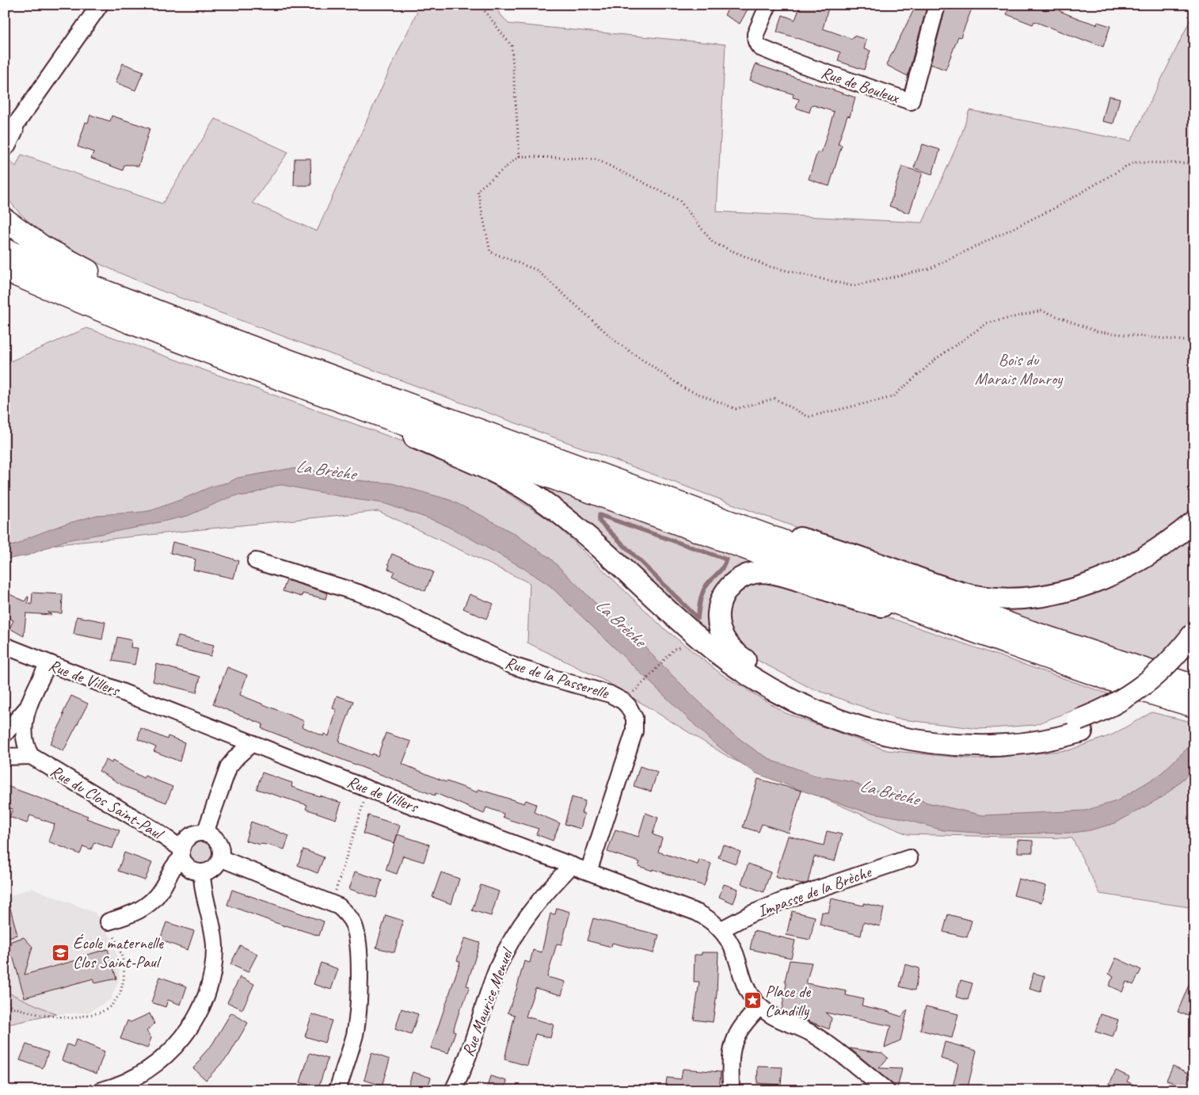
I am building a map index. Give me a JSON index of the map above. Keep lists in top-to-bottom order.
{
  "streets": {
    "street": [
      "Rue de Bouleux",
      "Rue de Villers",
      "Rue de la Passerelle",
      "Rue du Clos Saint-Paul",
      "Impasse de la Brèche",
      "Rue Maurice Menuel"
    ]
  },
  "crossings": [
    ["Rue de Villers", "Rue de la Passerelle"],
    ["Rue de Villers", "Impasse de la Brèche"],
    ["Rue de Villers", "Rue Maurice Menuel"]
  ],
  "water": ["La Brèche"],
  "parks": ["Bois du Marais Monroy"],
  "places": {
    "school or university": ["École maternelle Clos Saint-Paul"],
    "place": ["Place de Candilly"]
  }
}
